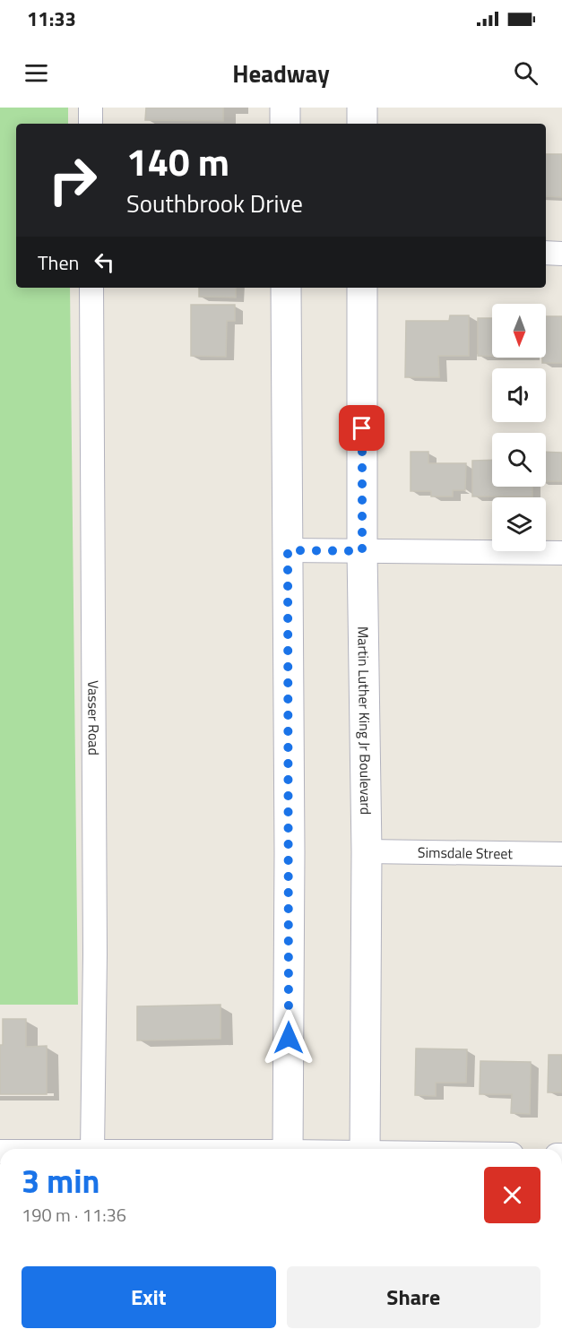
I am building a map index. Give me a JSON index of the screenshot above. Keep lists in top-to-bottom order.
{
  "streets": {
    "main road": ["Martin Luther King Jr Boulevard"],
    "street": ["Vasser Road", "Simsdale Street"]
  },
  "crossings": [
    ["Martin Luther King Jr Boulevard", "Simsdale Street"]
  ],
  "north": "bottom",
  "page": {
    "status": "11:33",
    "header": "Headway",
    "turn": ["140 m", "Southbrook Drive"],
    "then": "Then",
    "heading": ["3 min", "190 m · 11:36"],
    "buttons": ["Exit", "Share"]
  }
}
